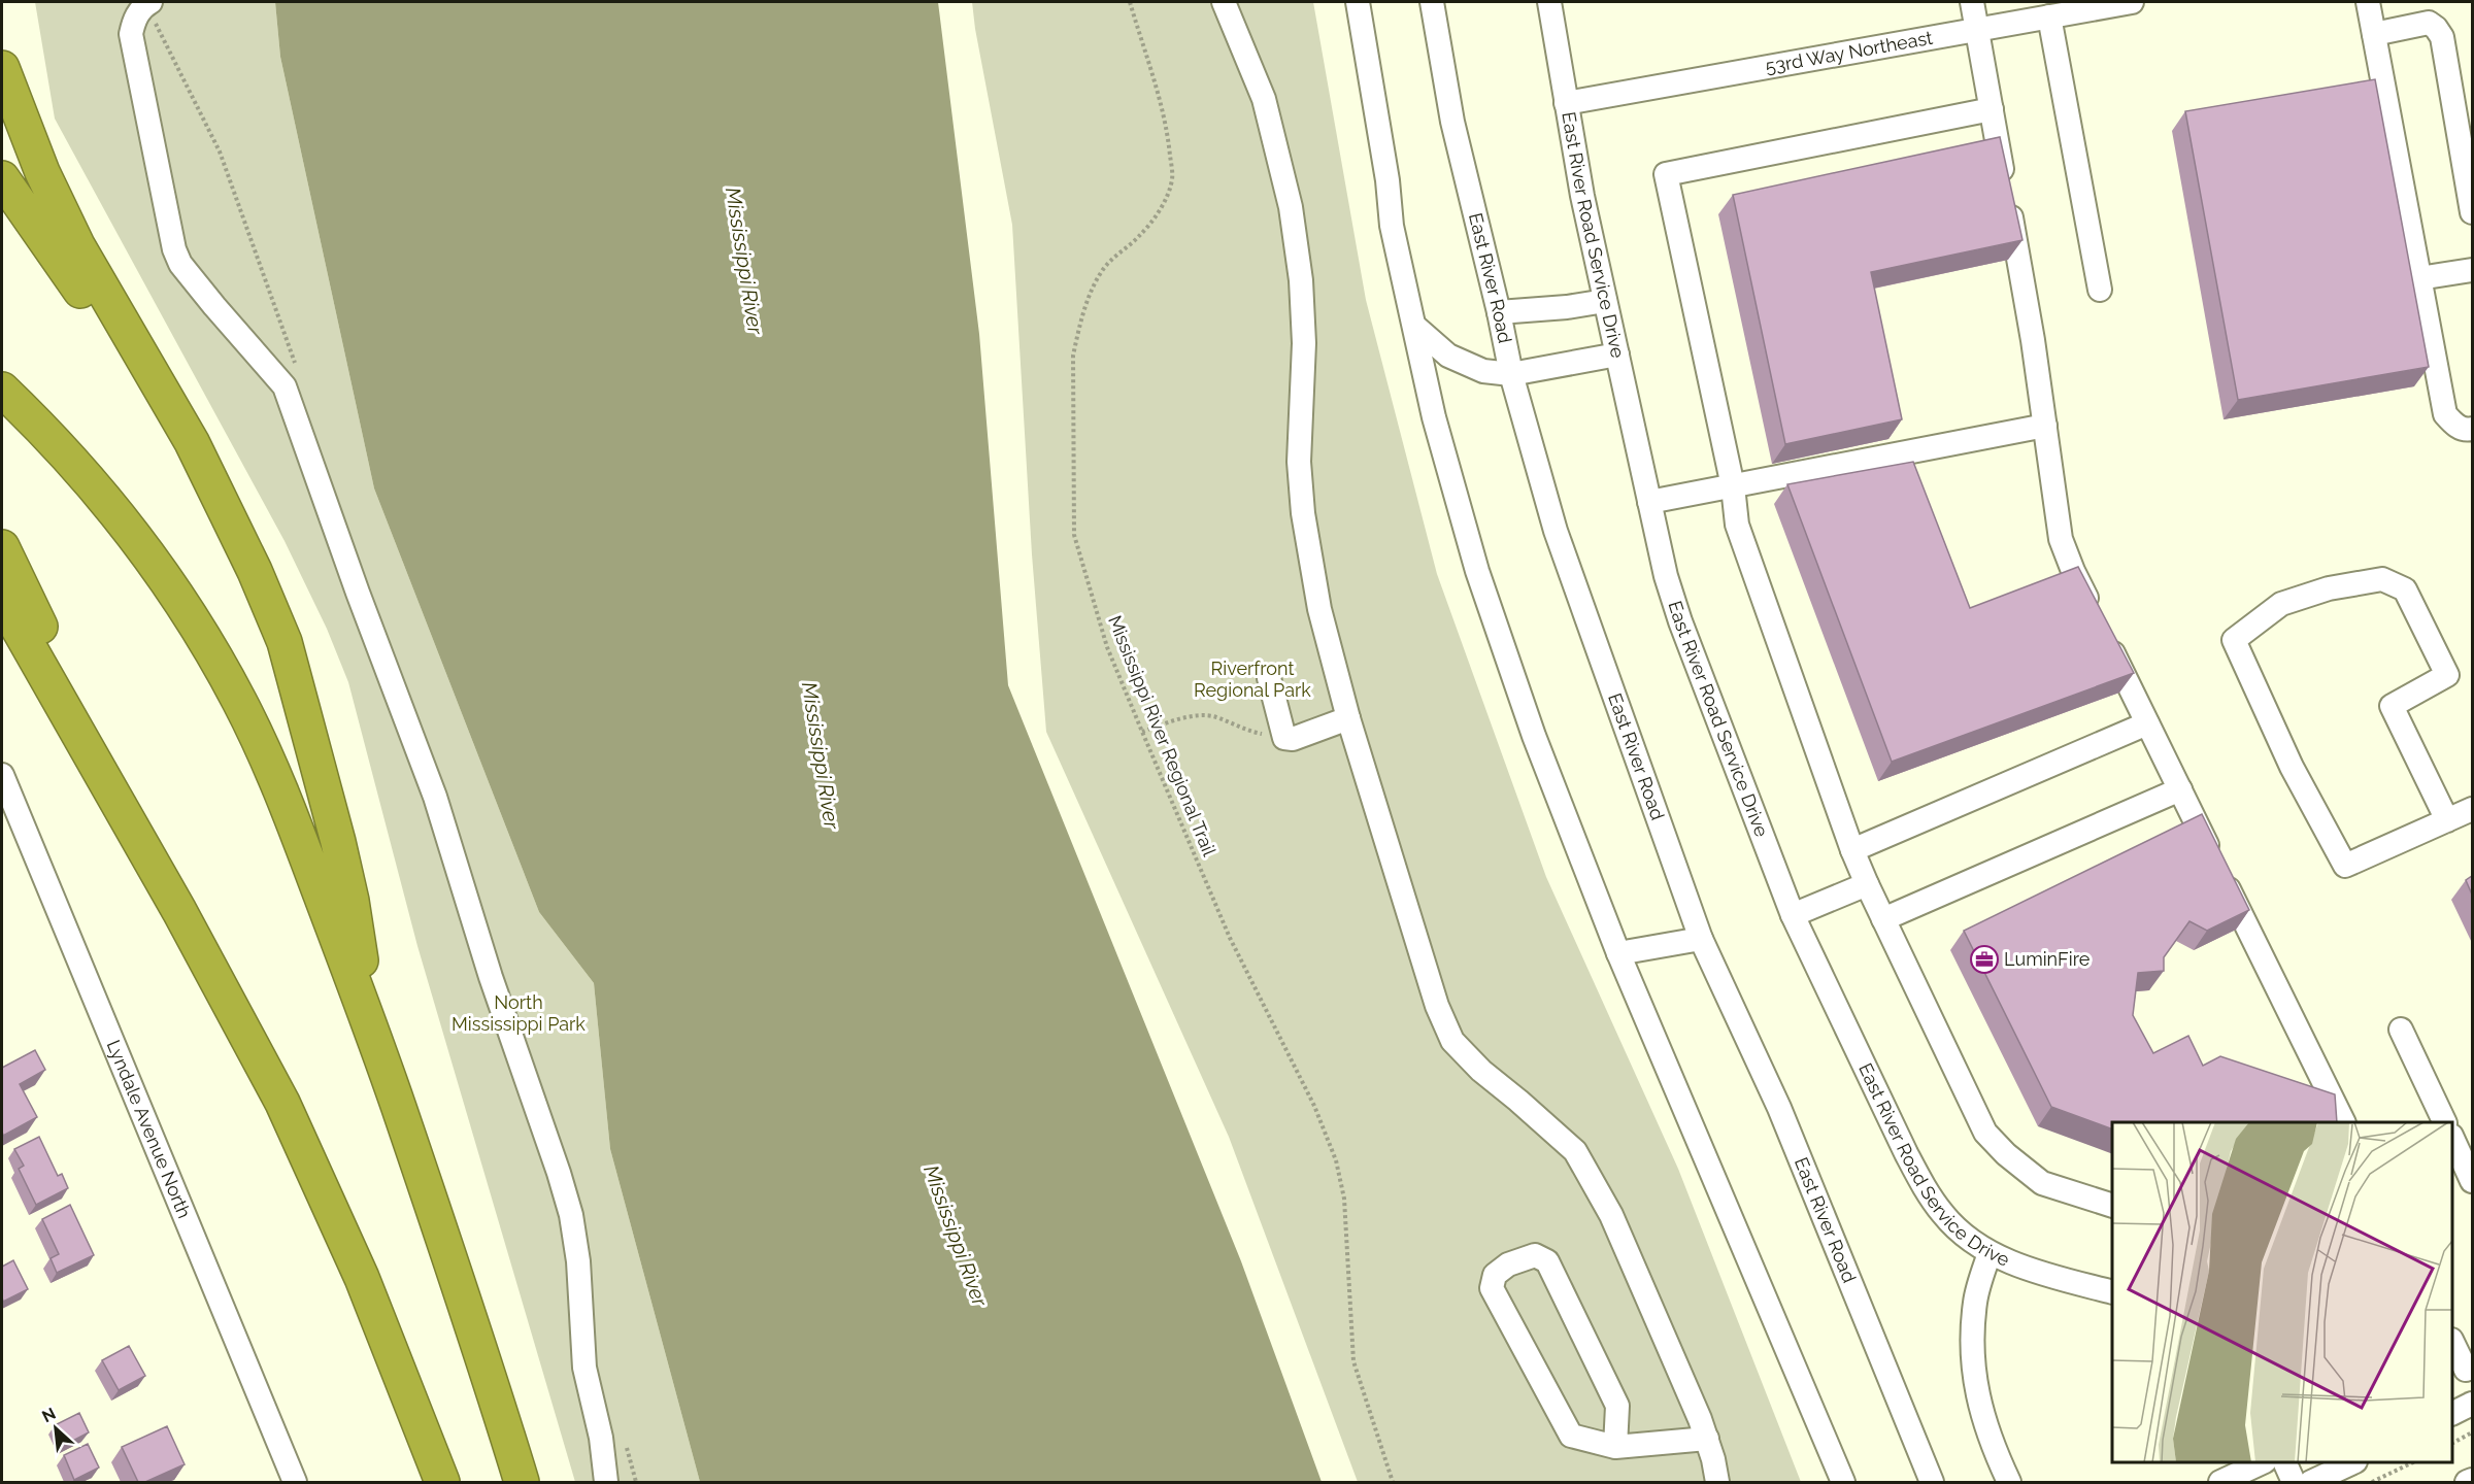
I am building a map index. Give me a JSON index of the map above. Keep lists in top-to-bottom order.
{
  "streets": {
    "street": [
      "53rd Way Northeast",
      "East River Road Service Drive",
      "East River Road",
      "Lyndale Avenue North"
    ],
    "path": ["Mississippi River Regional Trail"]
  },
  "crossings": [
    ["53rd Way Northeast", "East River Road Service Drive"]
  ],
  "water": ["Mississippi River"],
  "parks": ["Riverfront Regional Park", "North Mississippi Park"],
  "places": {
    "office": ["LuminFire"]
  },
  "north": "top left"
}
